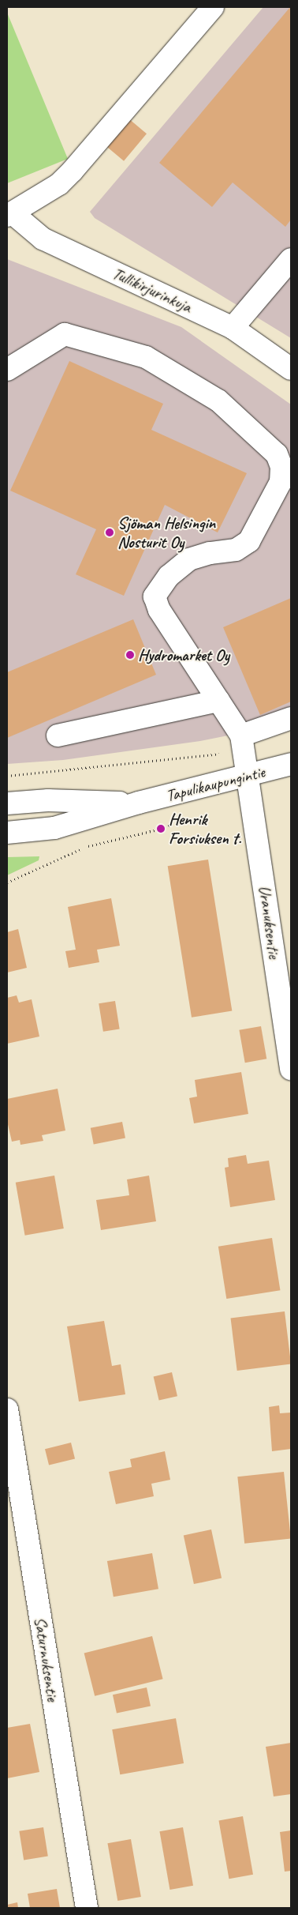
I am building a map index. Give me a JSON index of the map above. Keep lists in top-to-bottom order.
{
  "streets": {
    "street": [
      "Tullikirjurinkuja",
      "Tapulikaupungintie",
      "Uranuksentie",
      "Saturnuksentie"
    ]
  },
  "crossings": [
    ["Tapulikaupungintie", "Uranuksentie"]
  ],
  "places": ["Sjöman Helsingin Nosturit Oy", "Hydromarket Oy", "Henrik Forsiuksen t."]
}
